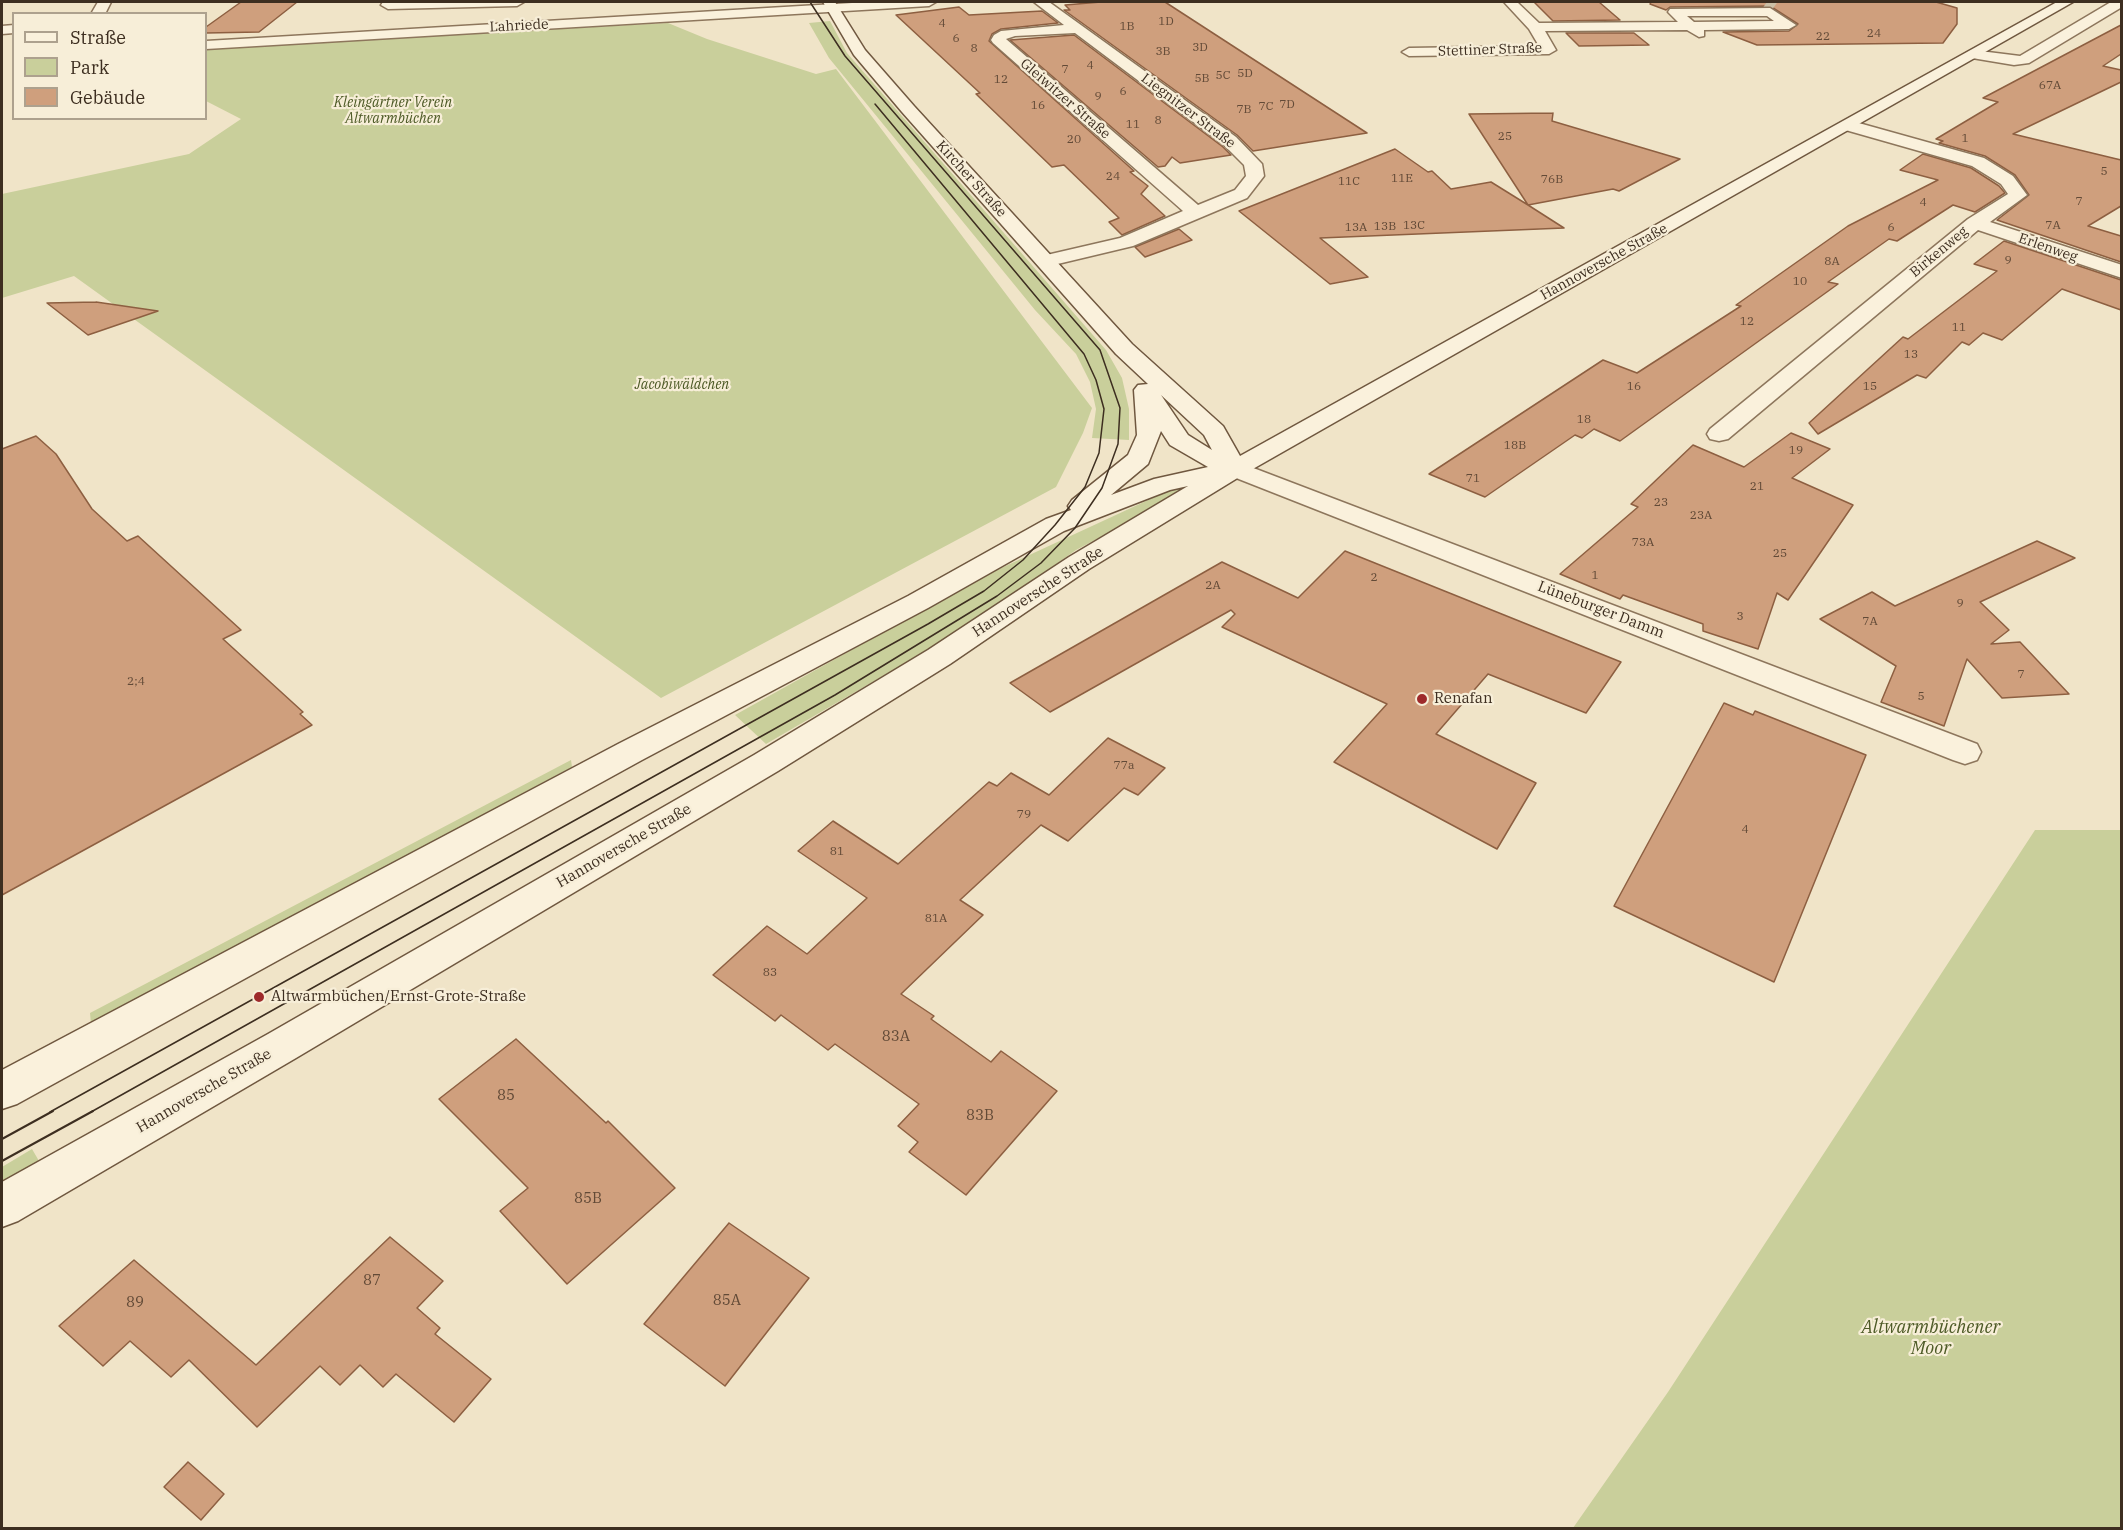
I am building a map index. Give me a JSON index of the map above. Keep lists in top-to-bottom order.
{
  "streets": {
    "street": [
      "Lahriede",
      "Stettiner Straße",
      "Gleiwitzer Straße",
      "Liegnitzer Straße",
      "Kircher Straße",
      "Erlenweg",
      "Birkenweg",
      "Hannoversche Straße",
      "Lüneburger Damm"
    ]
  },
  "crossings": [
    ["Lahriede", "Kircher Straße"],
    ["Gleiwitzer Straße", "Liegnitzer Straße"],
    ["Liegnitzer Straße", "Kircher Straße"],
    ["Kircher Straße", "Hannoversche Straße"],
    ["Kircher Straße", "Lüneburger Damm"],
    ["Erlenweg", "Birkenweg"],
    ["Birkenweg", "Hannoversche Straße"],
    ["Hannoversche Straße", "Lüneburger Damm"]
  ],
  "parks": ["Kleingärtner Verein Altwarmbüchen", "Jacobiwäldchen", "Altwarmbüchener Moor"],
  "places": ["Renafan", "Altwarmbüchen/Ernst-Grote-Straße"],
  "house_numbers": [
    "1D",
    "4",
    "1B",
    "24",
    "22",
    "6",
    "3D",
    "8",
    "3B",
    "4",
    "7",
    "5D",
    "5C",
    "5B",
    "12",
    "67A",
    "6",
    "9",
    "7D",
    "16",
    "7C",
    "7B",
    "8",
    "11",
    "25",
    "1",
    "20",
    "5",
    "24",
    "11E",
    "76B",
    "11C",
    "7",
    "4",
    "13C",
    "7A",
    "13B",
    "13A",
    "6",
    "9",
    "8A",
    "10",
    "12",
    "11",
    "13",
    "16",
    "15",
    "18",
    "18B",
    "19",
    "71",
    "21",
    "23",
    "23A",
    "73A",
    "25",
    "1",
    "2",
    "2A",
    "9",
    "3",
    "7A",
    "7",
    "2;4",
    "5",
    "77a",
    "79",
    "4",
    "81",
    "81A",
    "83",
    "83A",
    "85",
    "83B",
    "85B",
    "87",
    "85A",
    "89"
  ],
  "legend": ["Straße", "Park", "Gebäude"]
}
